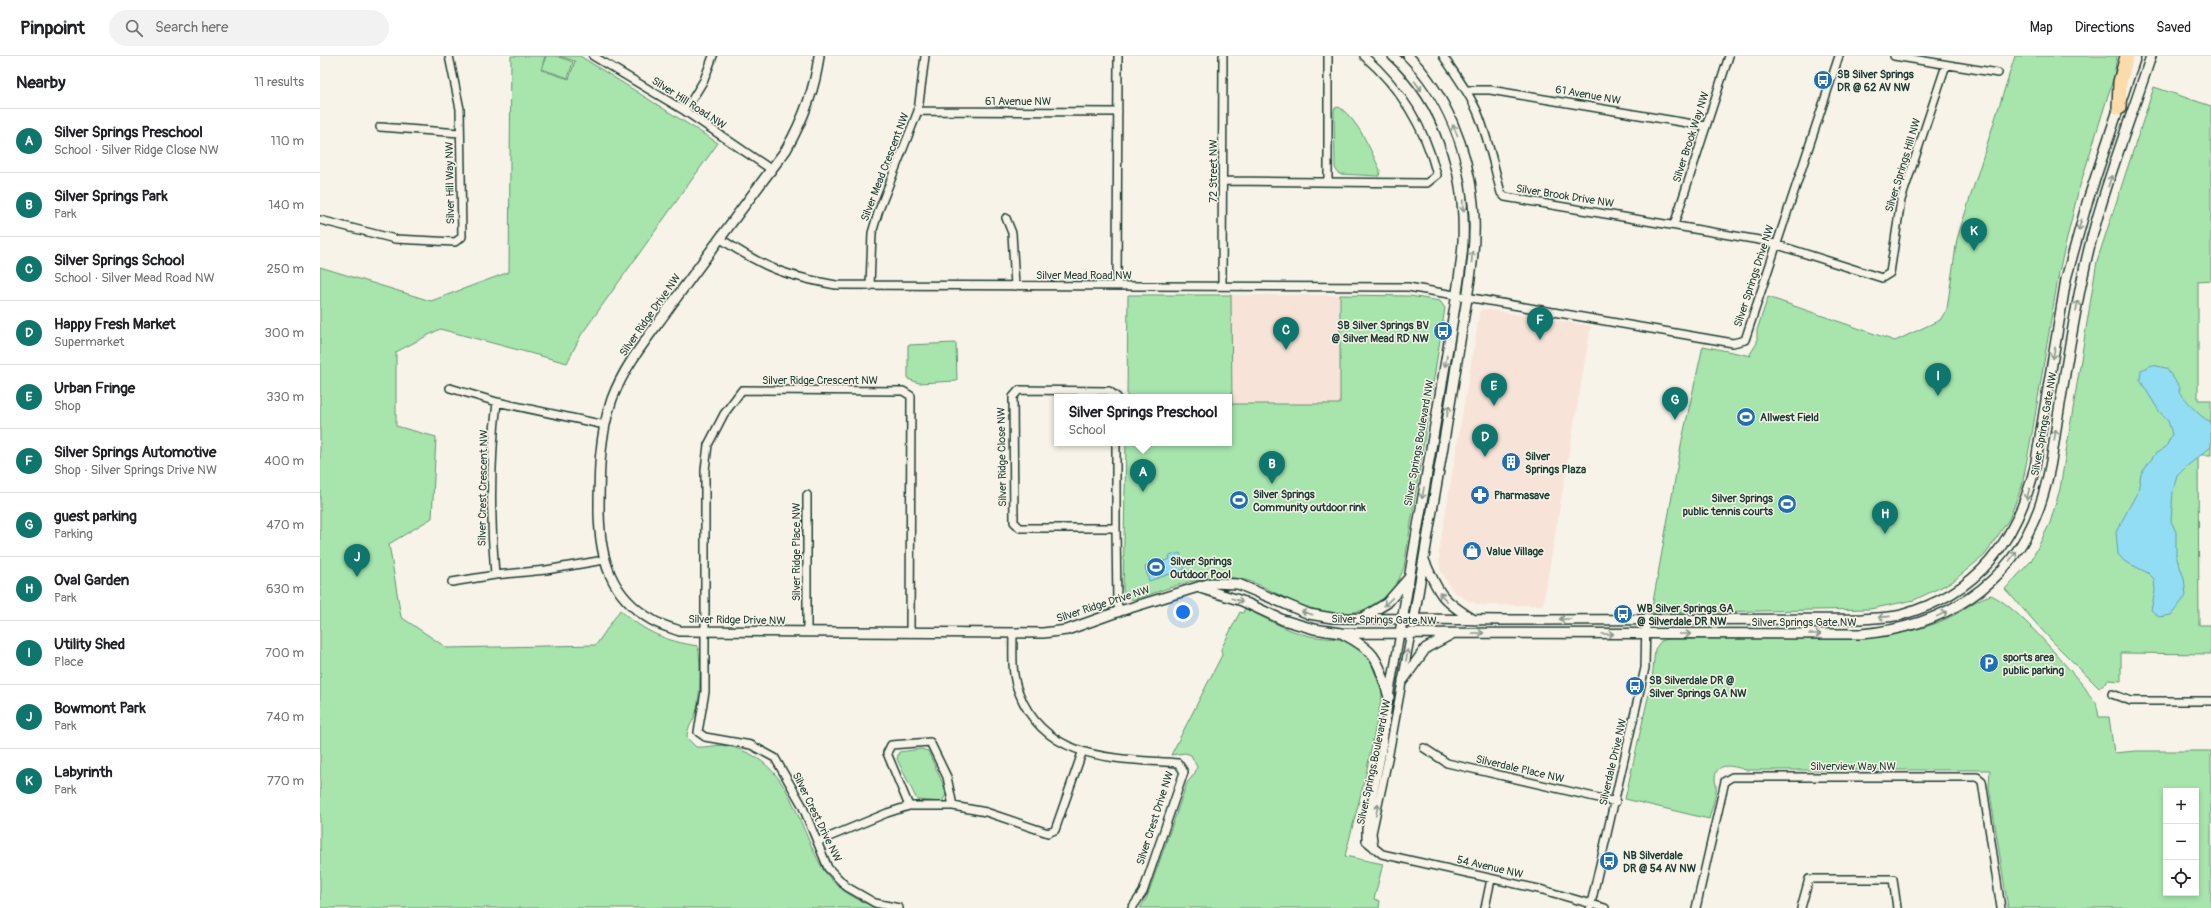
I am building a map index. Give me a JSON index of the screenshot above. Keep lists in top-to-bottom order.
{
  "streets": {
    "street": [
      "61 Avenue NW",
      "Silver Hill Road NW",
      "Silver Brook Way NW",
      "Silver Springs Hill NW",
      "Silver Mead Crescent NW",
      "72 Street NW",
      "Silver Hill Way NW",
      "Silver Brook Drive NW",
      "Silver Mead Road NW",
      "Silver Springs Drive NW",
      "Silver Ridge Drive NW",
      "Silver Ridge Crescent NW",
      "Silver Springs Gate NW",
      "Silver Springs Boulevard NW",
      "Silver Ridge Close NW",
      "Silver Crest Crescent NW",
      "Silver Ridge Place NW",
      "Silverdale Drive NW",
      "Silverview Way NW",
      "Silverdale Place NW",
      "Silver Crest Drive NW",
      "54 Avenue NW"
    ]
  },
  "crossings": [
    ["61 Avenue NW", "Silver Brook Way NW"],
    ["61 Avenue NW", "Silver Mead Crescent NW"],
    ["61 Avenue NW", "Silver Brook Drive NW"],
    ["Silver Hill Road NW", "Silver Ridge Drive NW"],
    ["Silver Brook Way NW", "Silver Brook Drive NW"],
    ["Silver Springs Hill NW", "Silver Brook Drive NW"],
    ["Silver Springs Hill NW", "Silver Springs Drive NW"],
    ["Silver Mead Crescent NW", "Silver Mead Road NW"],
    ["72 Street NW", "Silver Mead Road NW"],
    ["Silver Brook Drive NW", "Silver Springs Drive NW"],
    ["Silver Mead Road NW", "Silver Springs Drive NW"],
    ["Silver Mead Road NW", "Silver Ridge Drive NW"],
    ["Silver Mead Road NW", "Silver Springs Boulevard NW"],
    ["Silver Springs Drive NW", "Silver Springs Boulevard NW"],
    ["Silver Ridge Drive NW", "Silver Ridge Crescent NW"],
    ["Silver Ridge Drive NW", "Silver Springs Gate NW"],
    ["Silver Ridge Drive NW", "Silver Ridge Place NW"],
    ["Silver Ridge Drive NW", "Silver Crest Drive NW"],
    ["Silver Ridge Crescent NW", "Silver Crest Drive NW"],
    ["Silver Springs Gate NW", "Silver Springs Boulevard NW"],
    ["Silver Springs Gate NW", "Silverdale Drive NW"],
    ["Silver Springs Boulevard NW", "54 Avenue NW"],
    ["Silverdale Drive NW", "Silverdale Place NW"],
    ["Silverdale Drive NW", "54 Avenue NW"]
  ],
  "places": {
    "bus stop": [
      "SB Silver Springs DR @ 62 AV NW",
      "SB Silver Springs BV @ Silver Mead RD NW",
      "WB Silver Springs GA @ Silverdale DR NW",
      "SB Silverdale DR @ Silver Springs GA NW",
      "NB Silverdale DR @ 54 AV NW"
    ],
    "sports": [
      "Allwest Field",
      "Silver Springs Community outdoor rink",
      "Silver Springs public tennis courts",
      "Silver Springs Outdoor Pool"
    ],
    "building": ["Silver Springs Plaza"],
    "pharmacy": ["Pharmasave"],
    "shop": ["Value Village"],
    "parking": ["sports area public parking"]
  },
  "page": {
    "header": "Pinpoint",
    "search": "Search here",
    "nav": ["Map", "Directions", "Saved"],
    "heading": ["Nearby", "11 results"],
    "list": [
      {
        "mark": "A",
        "name": "Silver Springs Preschool",
        "note": "School · Silver Ridge Close NW",
        "value": "110 m"
      },
      {
        "mark": "B",
        "name": "Silver Springs Park",
        "note": "Park",
        "value": "140 m"
      },
      {
        "mark": "C",
        "name": "Silver Springs School",
        "note": "School · Silver Mead Road NW",
        "value": "250 m"
      },
      {
        "mark": "D",
        "name": "Happy Fresh Market",
        "note": "Supermarket",
        "value": "300 m"
      },
      {
        "mark": "E",
        "name": "Urban Fringe",
        "note": "Shop",
        "value": "330 m"
      },
      {
        "mark": "F",
        "name": "Silver Springs Automotive",
        "note": "Shop · Silver Springs Drive NW",
        "value": "400 m"
      },
      {
        "mark": "G",
        "name": "guest parking",
        "note": "Parking",
        "value": "470 m"
      },
      {
        "mark": "H",
        "name": "Oval Garden",
        "note": "Park",
        "value": "630 m"
      },
      {
        "mark": "I",
        "name": "Utility Shed",
        "note": "Place",
        "value": "700 m"
      },
      {
        "mark": "J",
        "name": "Bowmont Park",
        "note": "Park",
        "value": "740 m"
      },
      {
        "mark": "K",
        "name": "Labyrinth",
        "note": "Park",
        "value": "770 m"
      }
    ],
    "pins": [
      "K",
      "F",
      "C",
      "I",
      "E",
      "G",
      "D",
      "B",
      "A",
      "H",
      "J"
    ],
    "popup": ["Silver Springs Preschool", "School"],
    "map_buttons": ["+", "−"]
  }
}
